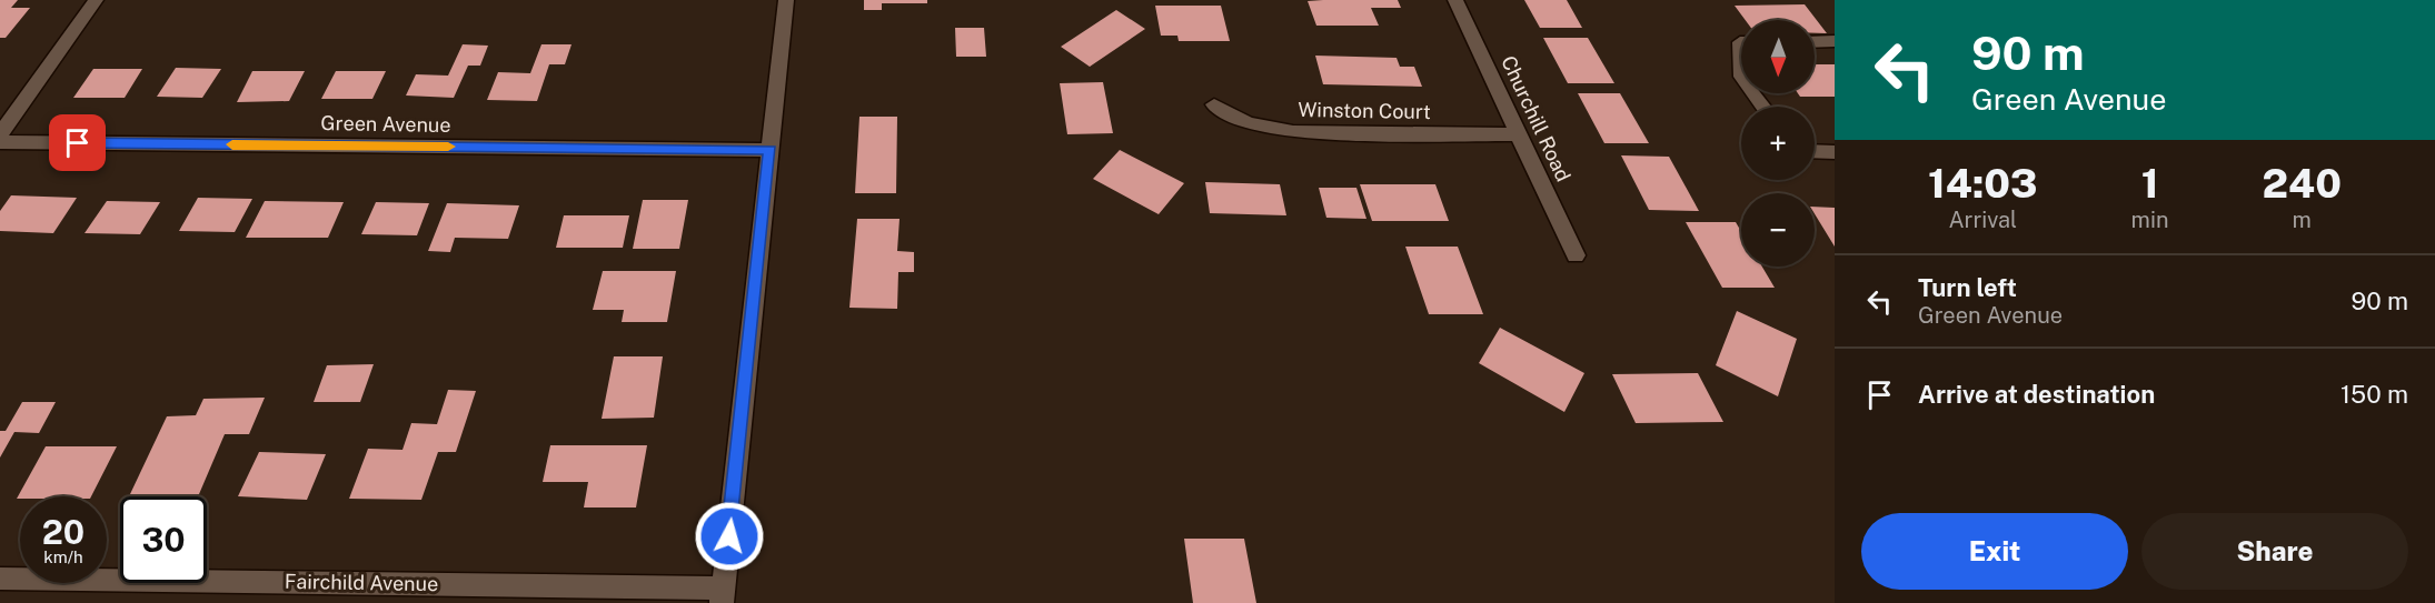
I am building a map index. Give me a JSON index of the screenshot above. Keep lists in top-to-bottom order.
{
  "streets": {
    "street": [
      "Winston Court",
      "Churchill Road",
      "Green Avenue",
      "Fairchild Avenue"
    ]
  },
  "crossings": [
    ["Winston Court", "Churchill Road"]
  ],
  "north": "bottom",
  "page": {
    "turn": ["90 m", "Green Avenue"],
    "map_buttons": ["+", "−"],
    "eta": [
      "14:03",
      "Arrival",
      "1",
      "min",
      "240",
      "m"
    ],
    "list": [
      {
        "name": "Turn left",
        "note": "Green Avenue",
        "value": "90 m"
      },
      {
        "name": "Arrive at destination",
        "value": "150 m"
      }
    ],
    "speed": "20 km/h",
    "limit": "30",
    "buttons": ["Exit", "Share"]
  }
}
